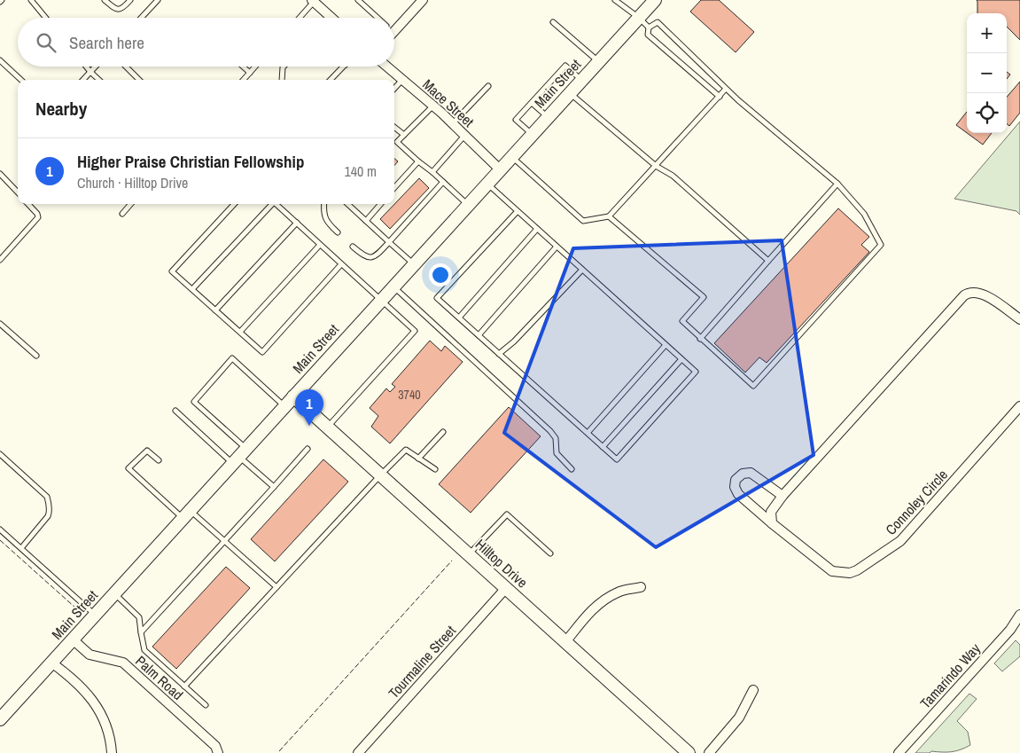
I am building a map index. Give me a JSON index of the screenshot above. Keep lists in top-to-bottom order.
{
  "streets": {
    "main road": ["Main Street", "Hilltop Drive"],
    "street": [
      "Mace Street",
      "Connoley Circle",
      "Tourmaline Street",
      "Tamarindo Way",
      "Palm Road"
    ]
  },
  "crossings": [
    ["Main Street", "Mace Street"],
    ["Main Street", "Hilltop Drive"],
    ["Main Street", "Palm Road"],
    ["Hilltop Drive", "Tourmaline Street"]
  ],
  "house_numbers": ["3740"],
  "page": {
    "map_buttons": ["+", "−"],
    "search": "Search here",
    "heading": "Nearby",
    "list": [
      {
        "mark": "1",
        "name": "Higher Praise Christian Fellowship",
        "note": "Church · Hilltop Drive",
        "value": "140 m"
      }
    ],
    "pins": "1"
  }
}
